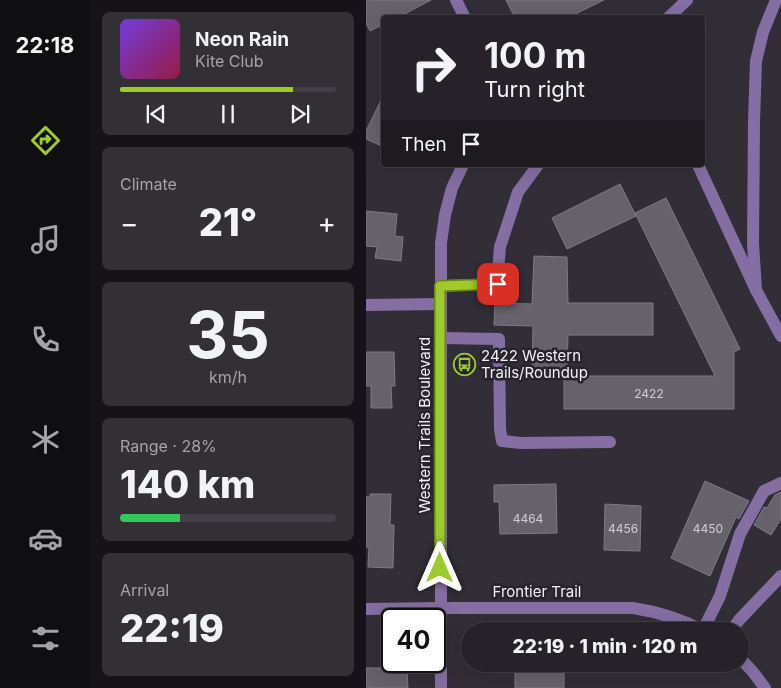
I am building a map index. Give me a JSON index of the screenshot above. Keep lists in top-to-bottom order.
{
  "streets": {
    "street": ["Western Trails Boulevard", "Frontier Trail"]
  },
  "places": {
    "bus stop": ["2422 Western Trails/Roundup"]
  },
  "house_numbers": [
    "2422",
    "4464",
    "4456",
    "4450"
  ],
  "page": {
    "tabs": "22:18",
    "turn": ["100 m", "Turn right"],
    "song": ["Neon Rain", "Kite Club"],
    "then": "Then",
    "tile": [
      "Climate",
      ["35", "km/h"],
      ["Range · 28%", "140 km"],
      ["Arrival", "22:19"]
    ],
    "heat": ["−", "21°", "+"],
    "limit": "40",
    "trip": "22:19 · 1 min · 120 m"
  }
}
